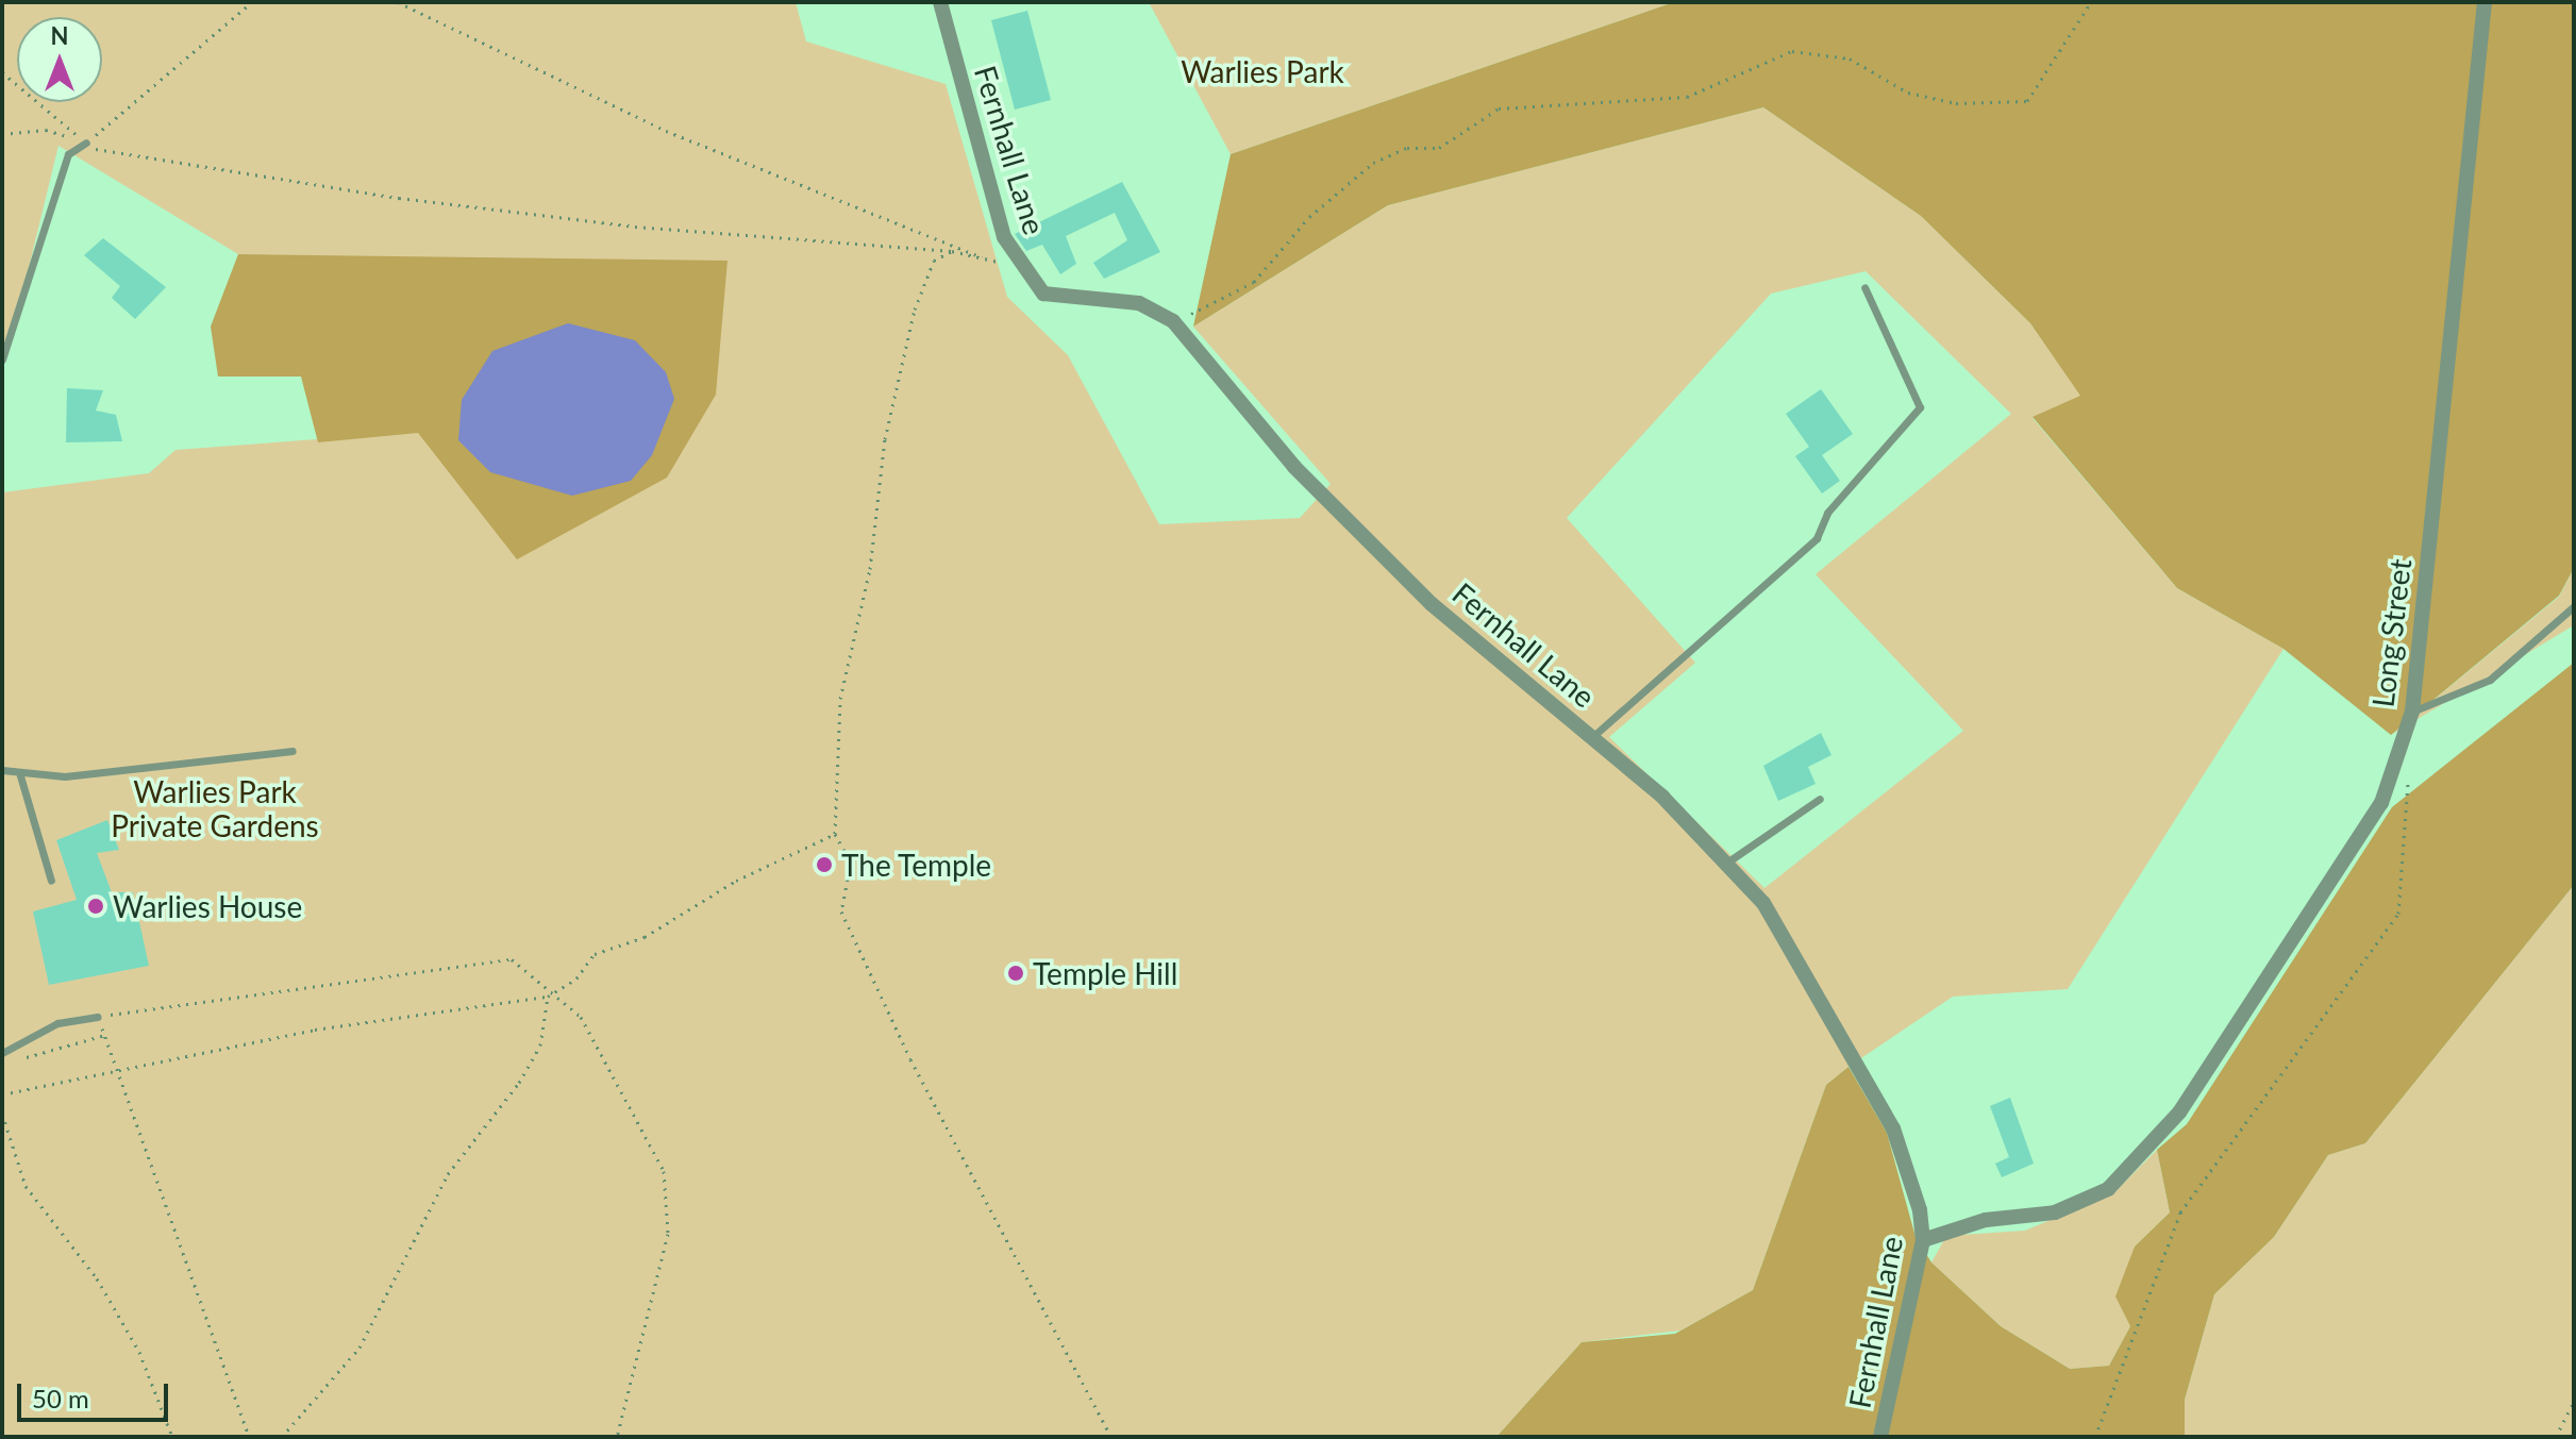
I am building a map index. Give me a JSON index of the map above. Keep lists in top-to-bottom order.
{
  "streets": {
    "street": ["Fernhall Lane", "Long Street"]
  },
  "crossings": [
    ["Fernhall Lane", "Long Street"]
  ],
  "parks": ["Warlies Park", "Warlies Park Private Gardens"],
  "places": ["The Temple", "Warlies House", "Temple Hill"],
  "scale_bar": "50 m",
  "north": "top"
}
